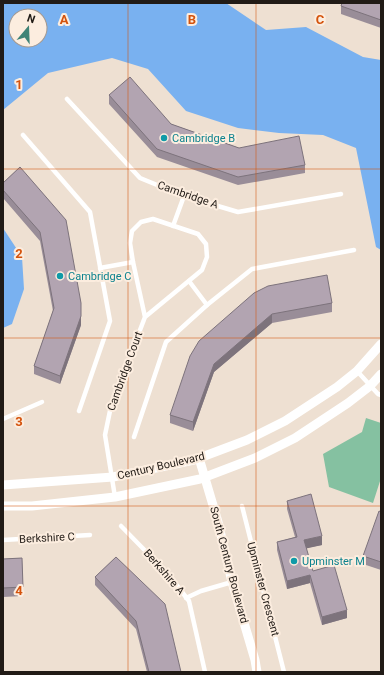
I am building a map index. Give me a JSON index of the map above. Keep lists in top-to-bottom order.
{
  "streets": {
    "street": ["Century Boulevard", "South Century Boulevard"],
    "lane": [
      "Cambridge A",
      "Cambridge Court",
      "Berkshire C",
      "Berkshire A",
      "Upminster Crescent"
    ]
  },
  "crossings": [
    ["Cambridge Court", "Century Boulevard"],
    ["Century Boulevard", "South Century Boulevard"]
  ],
  "places": ["Cambridge B", "Cambridge C", "Upminster M"],
  "north": "top",
  "grid": {
    "columns": ["A", "B", "C"],
    "rows": [
      "1",
      "2",
      "3",
      "4"
    ]
  }
}
